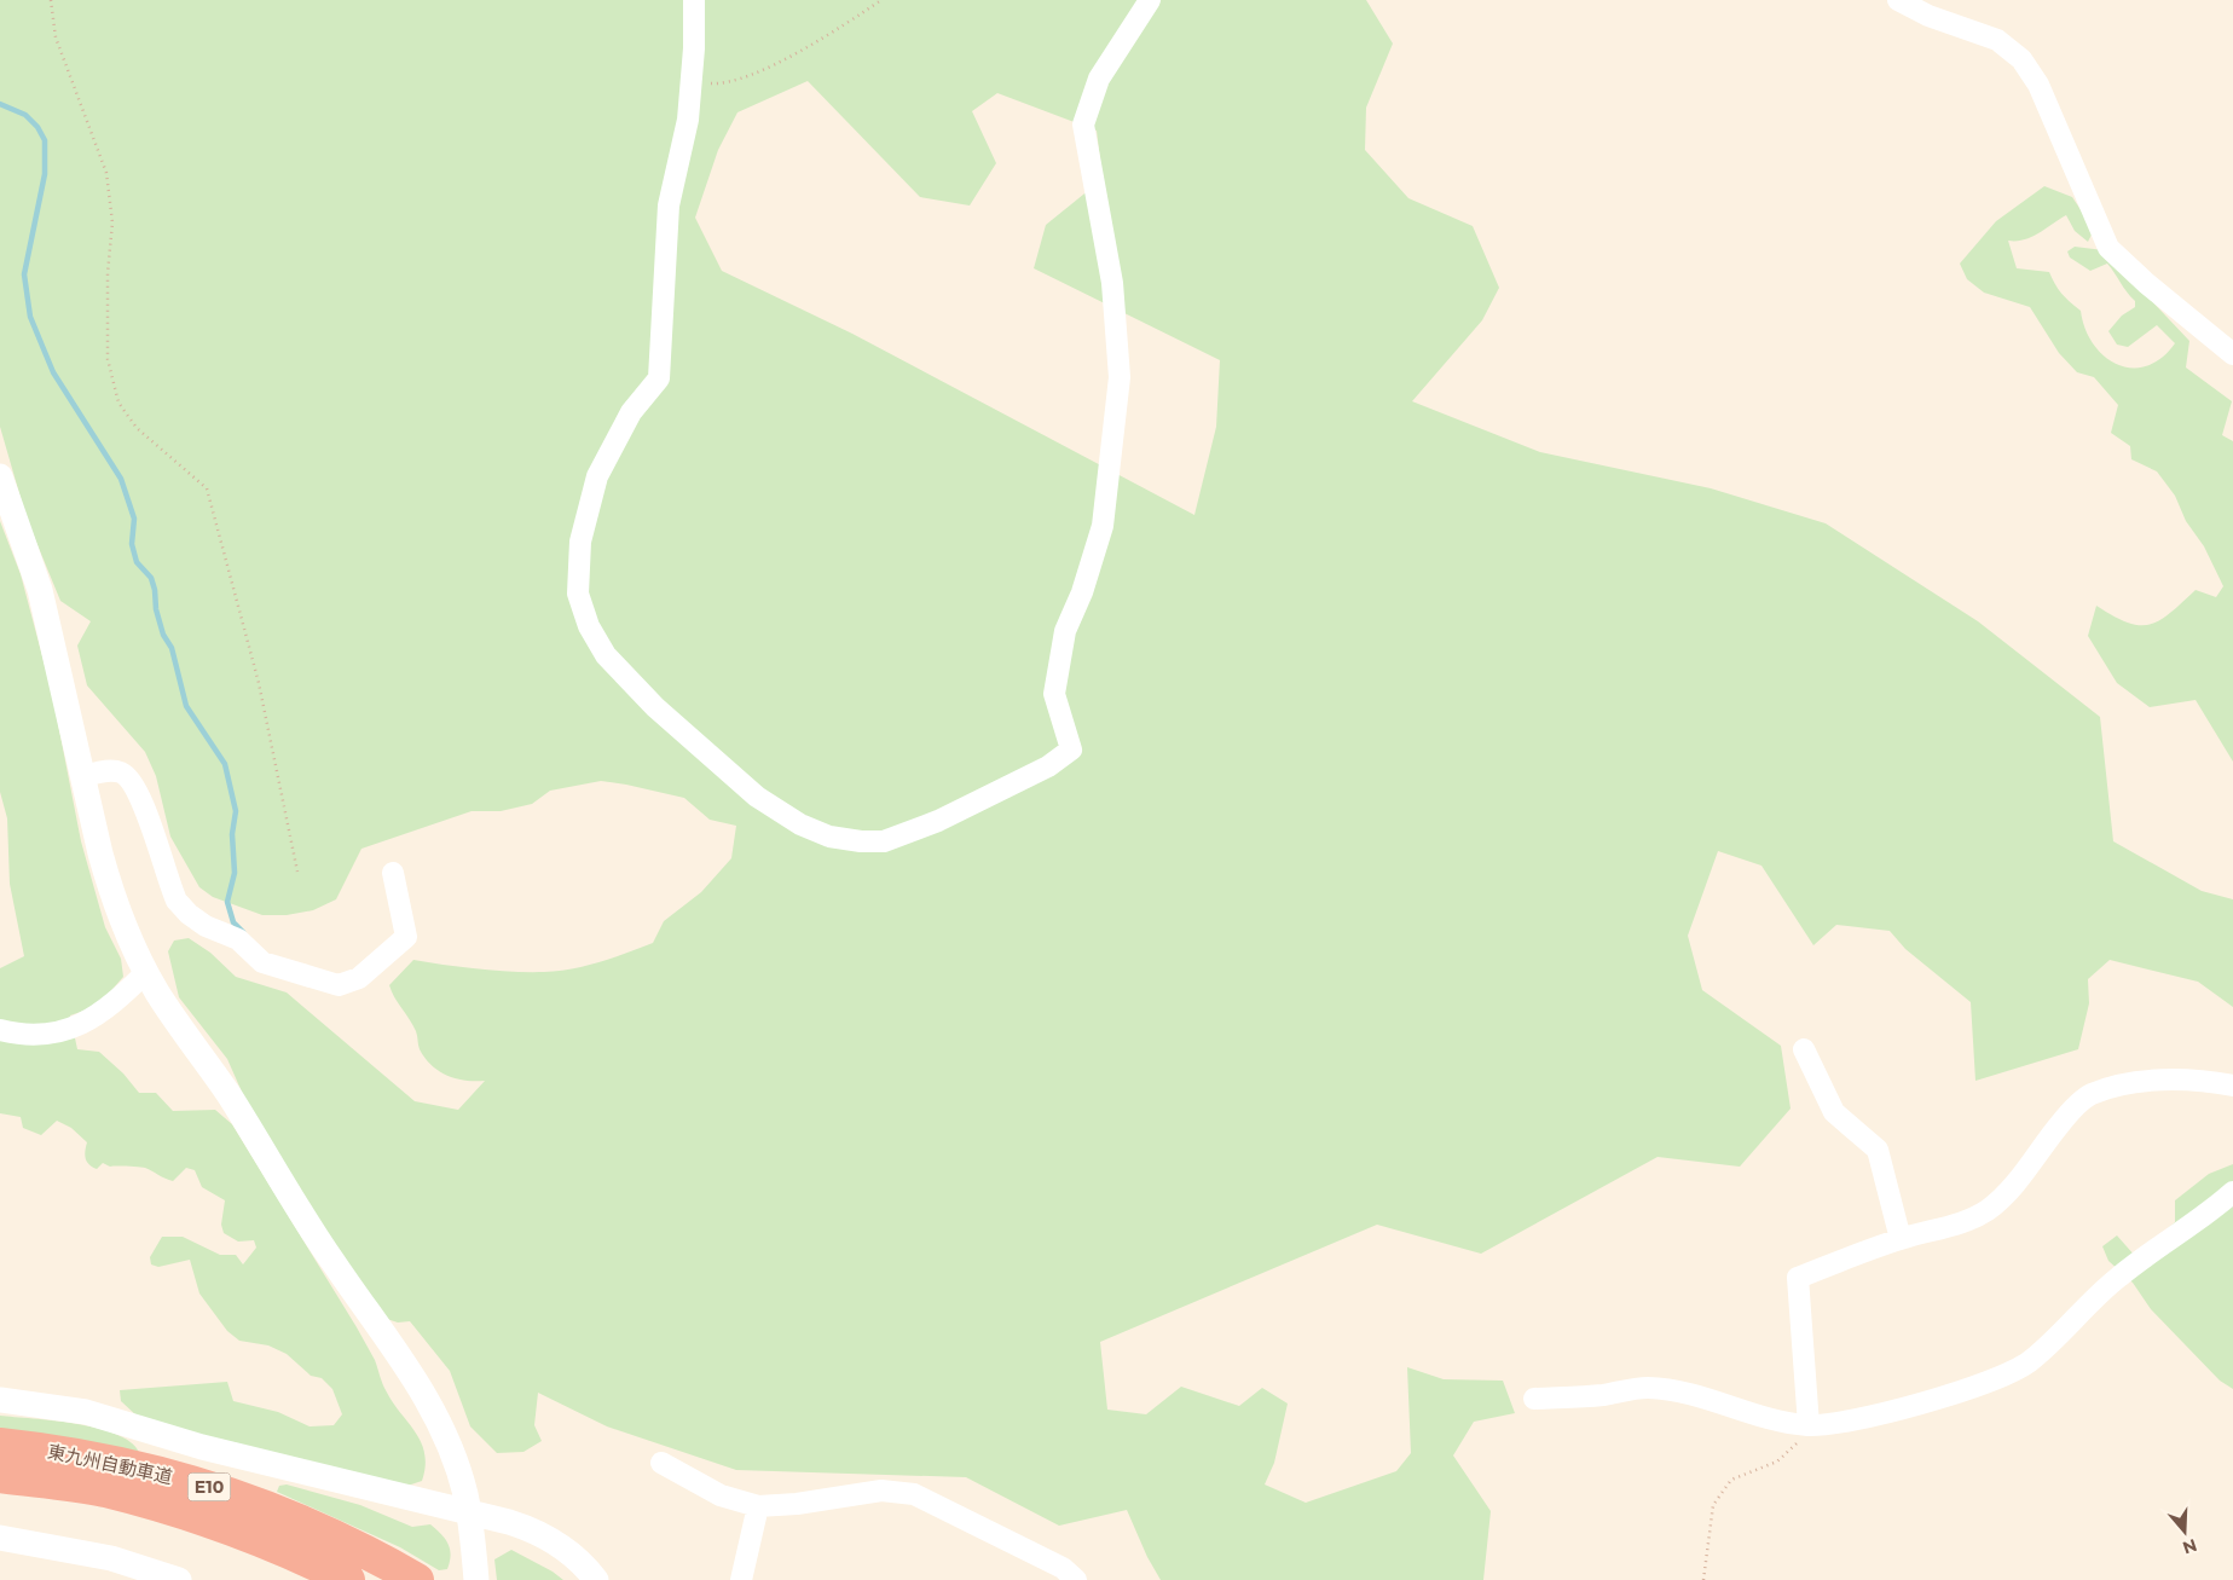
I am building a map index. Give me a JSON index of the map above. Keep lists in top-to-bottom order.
{
  "streets": {
    "highway": ["東九州自動車道", "E10"]
  },
  "north": "bottom"
}
